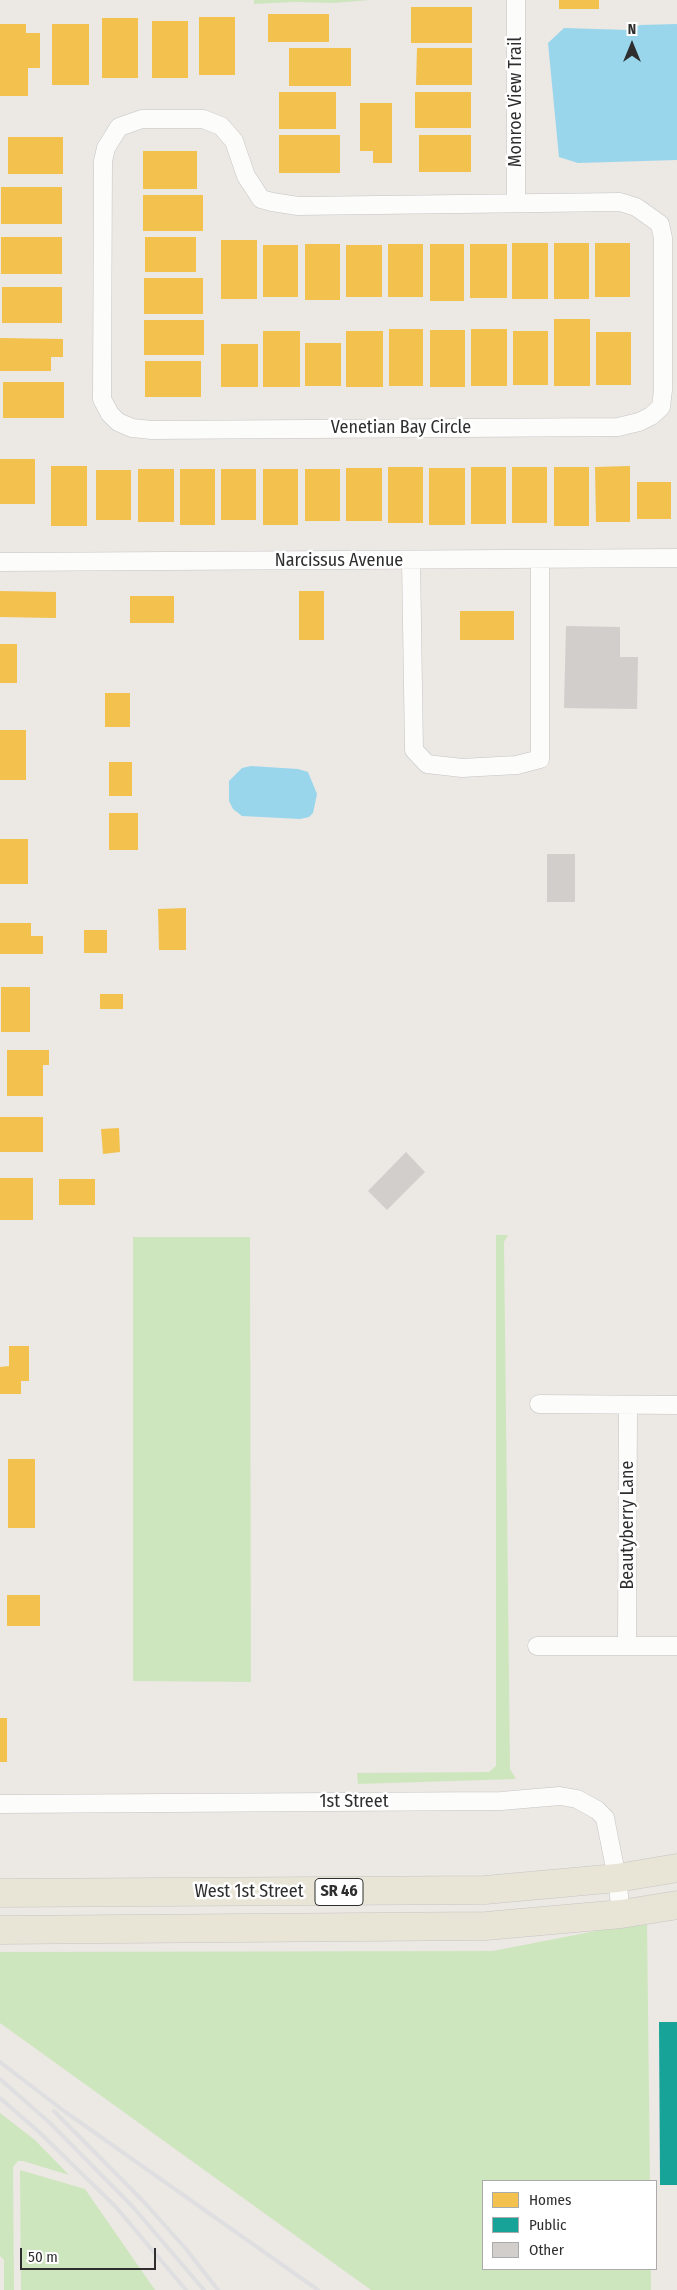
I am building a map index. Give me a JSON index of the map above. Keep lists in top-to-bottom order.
{
  "streets": {
    "main road": ["West 1st Street", "SR 46"],
    "street": [
      "Monroe View Trail",
      "Venetian Bay Circle",
      "Narcissus Avenue",
      "Beautyberry Lane",
      "1st Street"
    ]
  },
  "crossings": [
    ["Monroe View Trail", "Venetian Bay Circle"],
    ["1st Street", "West 1st Street"]
  ],
  "legend": ["Homes", "Public", "Other"],
  "scale_bar": "50 m",
  "north": "top"
}
